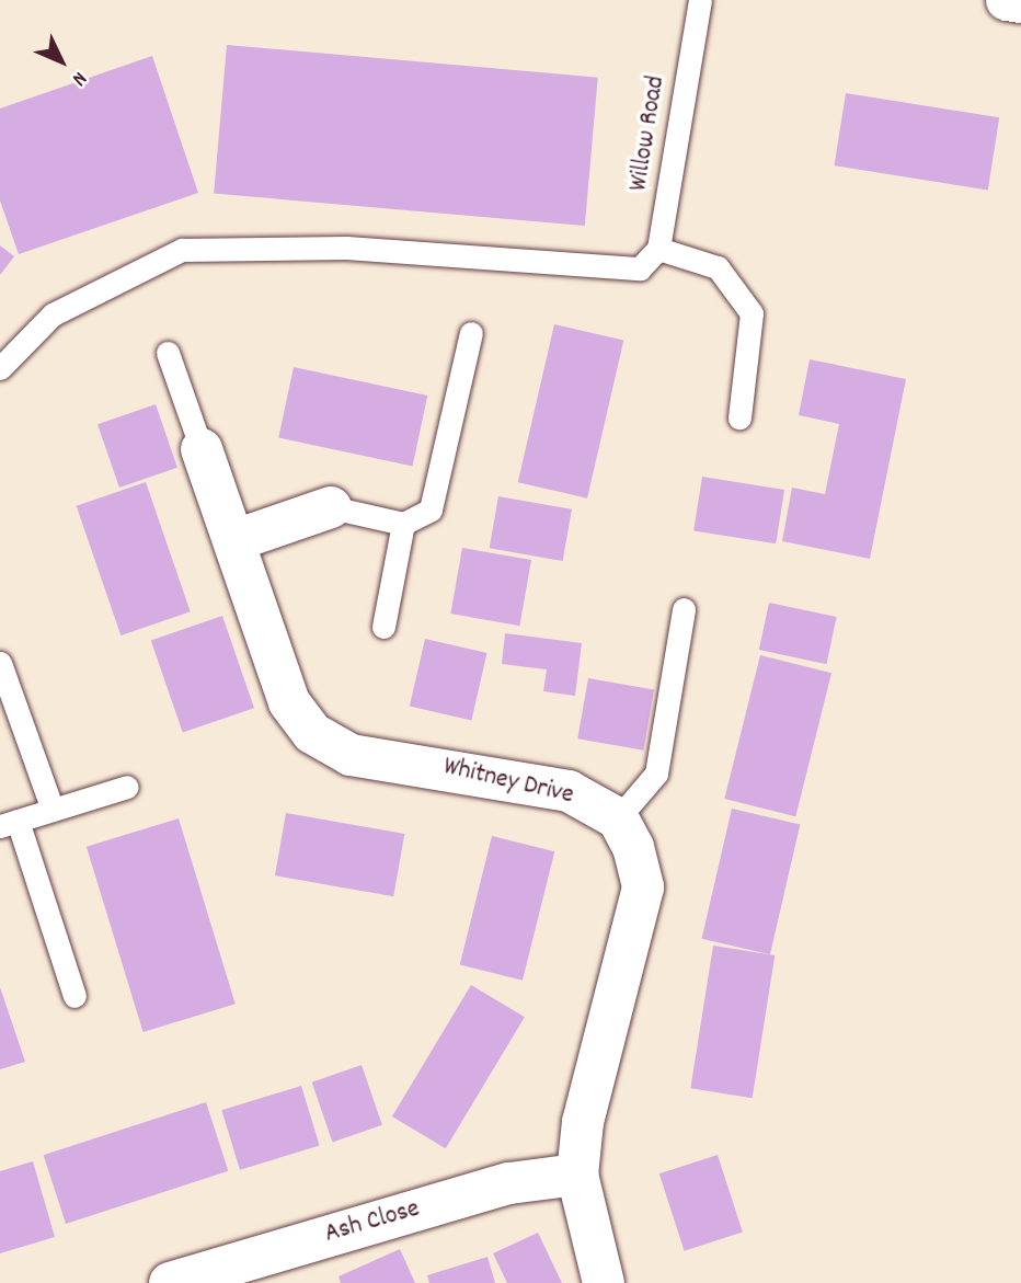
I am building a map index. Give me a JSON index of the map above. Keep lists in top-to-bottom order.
{
  "streets": {
    "street": ["Whitney Drive", "Ash Close"],
    "lane": ["Willow Road"]
  },
  "north": "bottom right"
}
